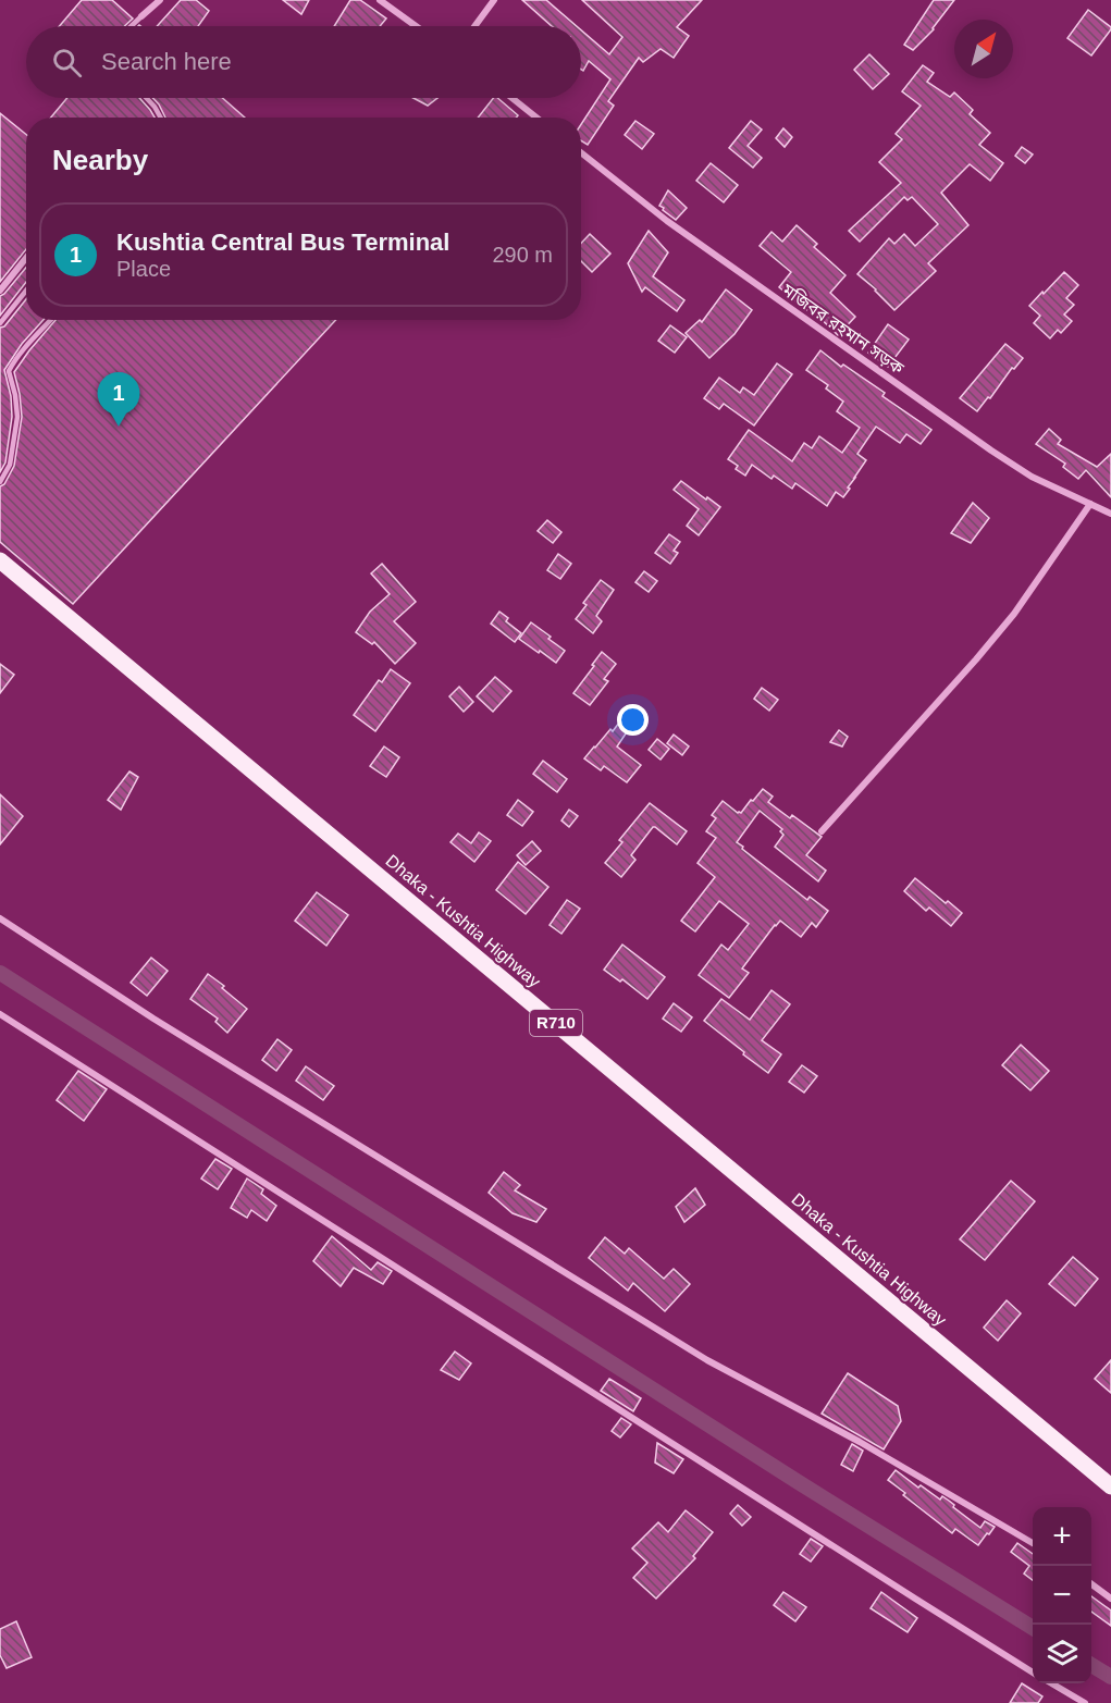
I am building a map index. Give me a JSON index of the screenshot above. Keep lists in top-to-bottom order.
{
  "streets": {
    "main road": ["Dhaka - Kushtia Highway", "R710"],
    "street": ["মজিবর রহমান সড়ক"]
  },
  "north": "top right",
  "page": {
    "search": "Search here",
    "heading": "Nearby",
    "list": [
      {
        "mark": "1",
        "name": "Kushtia Central Bus Terminal",
        "note": "Place",
        "value": "290 m"
      }
    ],
    "pins": "1",
    "map_buttons": ["+", "−"]
  }
}
